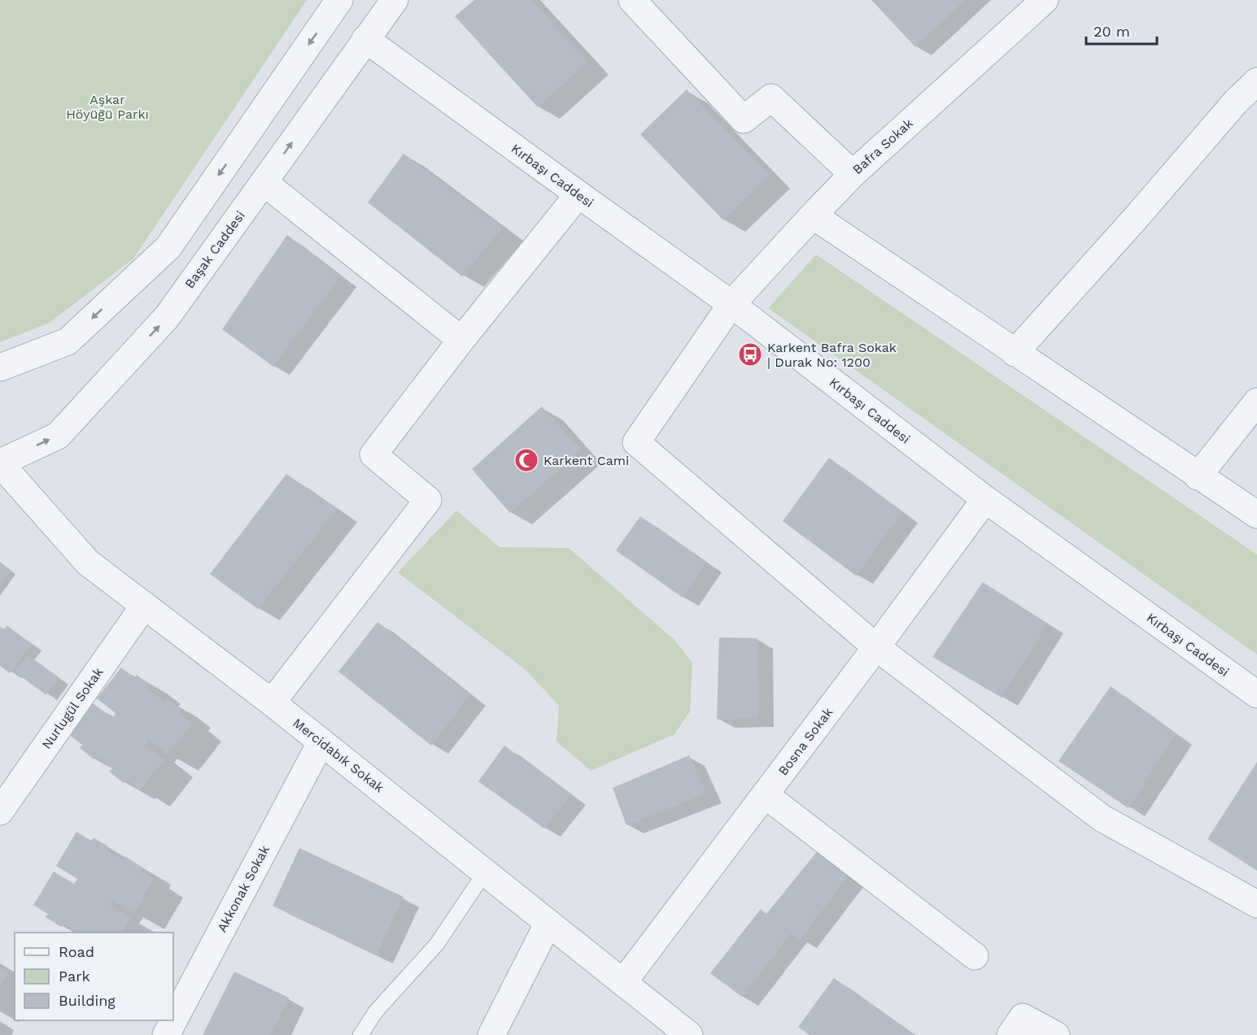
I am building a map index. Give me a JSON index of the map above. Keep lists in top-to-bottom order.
{
  "streets": {
    "street": [
      "Bafra Sokak",
      "Kırbaşı Caddesi",
      "Başak Caddesi",
      "Nurlugül Sokak",
      "Bosna Sokak",
      "Mercidabık Sokak",
      "Akkonak Sokak"
    ]
  },
  "crossings": [
    ["Bafra Sokak", "Kırbaşı Caddesi"],
    ["Bafra Sokak", "Bosna Sokak"],
    ["Kırbaşı Caddesi", "Başak Caddesi"],
    ["Kırbaşı Caddesi", "Bosna Sokak"],
    ["Başak Caddesi", "Mercidabık Sokak"],
    ["Nurlugül Sokak", "Mercidabık Sokak"],
    ["Bosna Sokak", "Mercidabık Sokak"],
    ["Mercidabık Sokak", "Akkonak Sokak"]
  ],
  "parks": ["Aşkar Höyüğü Parkı"],
  "places": {
    "bus stop": ["Karkent Bafra Sokak | Durak No: 1200"],
    "mosque": ["Karkent Cami"]
  },
  "legend": ["Road", "Park", "Building"],
  "scale_bar": "20 m"
}
